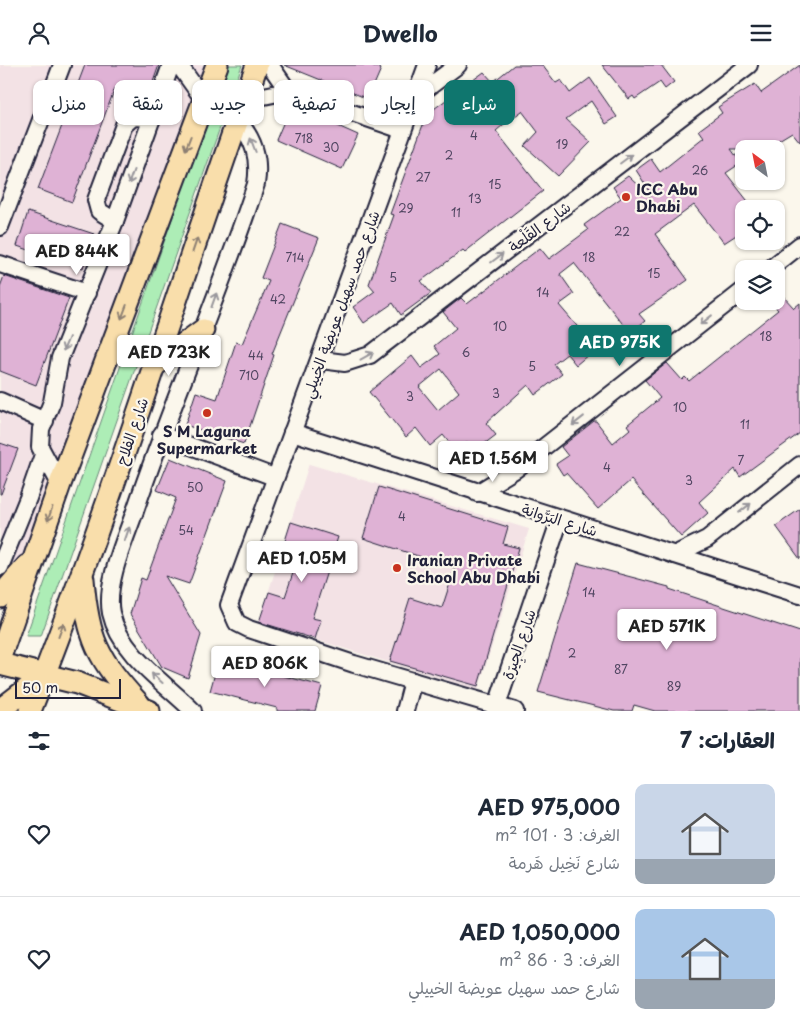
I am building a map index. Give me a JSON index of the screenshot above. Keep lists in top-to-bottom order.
{
  "streets": {
    "main road": ["شارع الفلاح"],
    "street": [
      "شارع القَلْعة",
      "شارع حمد سهيل عويضة الخييلي",
      "شارع البَرَّوانة",
      "شارع الجِيرَة"
    ]
  },
  "crossings": [
    ["شارع القَلْعة", "شارع حمد سهيل عويضة الخييلي"],
    ["شارع حمد سهيل عويضة الخييلي", "شارع البَرَّوانة"],
    ["شارع حمد سهيل عويضة الخييلي", "شارع الجِيرَة"],
    ["شارع البَرَّوانة", "شارع الجِيرَة"]
  ],
  "one_way": ["شارع القَلْعة"],
  "places": ["ICC Abu Dhabi", "S M Laguna Supermarket", "Iranian Private School Abu Dhabi"],
  "house_numbers": [
    "4",
    "718",
    "19",
    "30",
    "2",
    "26",
    "27",
    "15",
    "13",
    "29",
    "11",
    "22",
    "714",
    "18",
    "15",
    "5",
    "14",
    "42",
    "10",
    "18",
    "6",
    "44",
    "5",
    "710",
    "3",
    "3",
    "10",
    "11",
    "7",
    "4",
    "3",
    "50",
    "4",
    "54",
    "14",
    "2",
    "87",
    "89"
  ],
  "scale_bar": "50 m",
  "north": "top left",
  "page": {
    "header": "Dwello",
    "chip": [
      "شراء",
      "إيجار",
      "تصفية",
      "جديد",
      "شقة",
      "منزل"
    ],
    "price": [
      "AED 844K",
      "AED 975K",
      "AED 723K",
      "AED 1.56M",
      "AED 1.05M",
      "AED 571K",
      "AED 806K"
    ],
    "scale": "50 m",
    "heading": "العقارات: 7",
    "list": [
      {
        "name": "AED 975,000",
        "note": "الغرف: 3 · 101 m² · شارع نَخِيل هَرمة"
      },
      {
        "name": "AED 1,050,000",
        "note": "الغرف: 3 · 86 m² · شارع حمد سهيل عويضة الخييلي"
      }
    ]
  }
}
